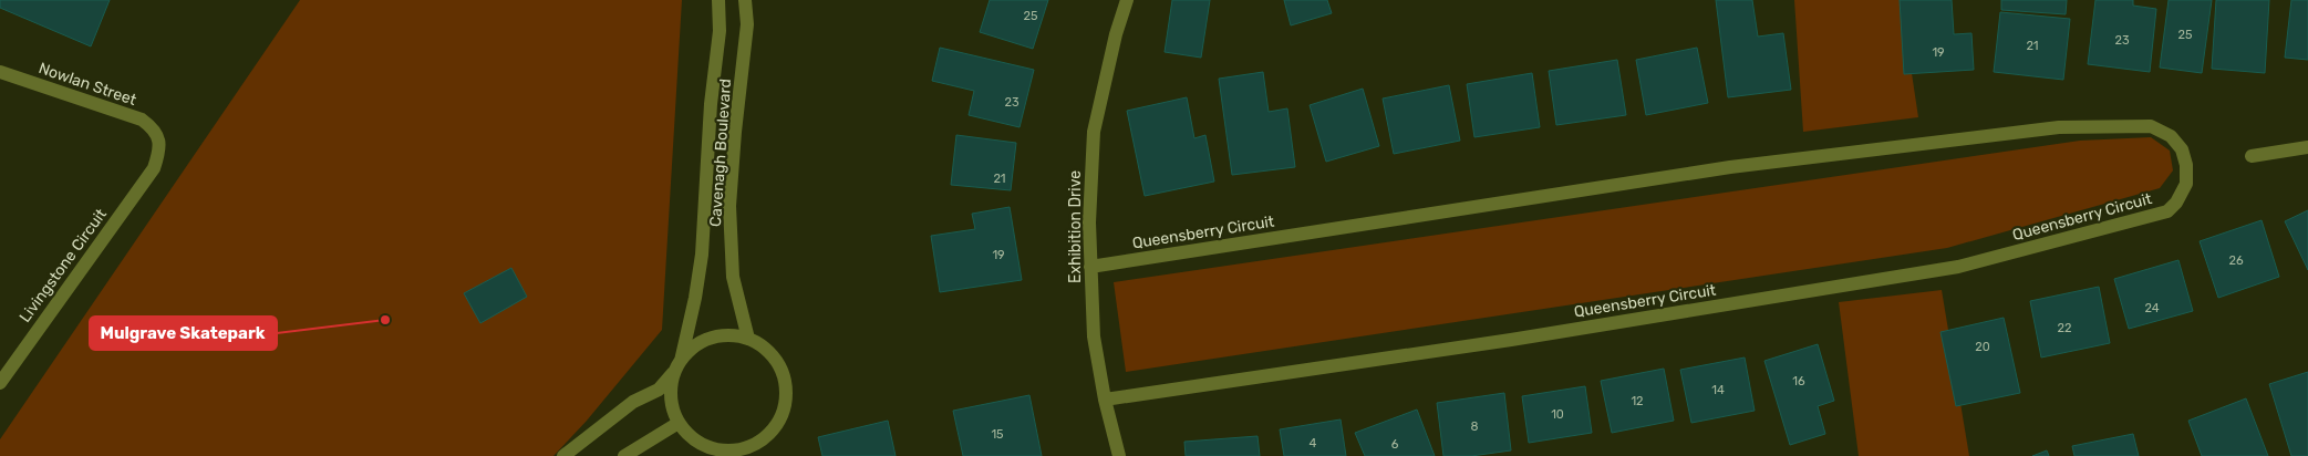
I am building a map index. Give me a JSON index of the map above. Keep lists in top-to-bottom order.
{
  "streets": {
    "street": [
      "Nowlan Street",
      "Cavenagh Boulevard",
      "Queensberry Circuit",
      "Exhibition Drive",
      "Livingstone Circuit"
    ]
  },
  "crossings": [
    ["Nowlan Street", "Livingstone Circuit"],
    ["Queensberry Circuit", "Exhibition Drive"]
  ],
  "places": ["Mulgrave Skatepark"],
  "house_numbers": [
    "25",
    "25",
    "23",
    "21",
    "19",
    "23",
    "21",
    "19",
    "26",
    "24",
    "22",
    "20",
    "16",
    "14",
    "12",
    "10",
    "8",
    "15",
    "4",
    "6"
  ]
}
